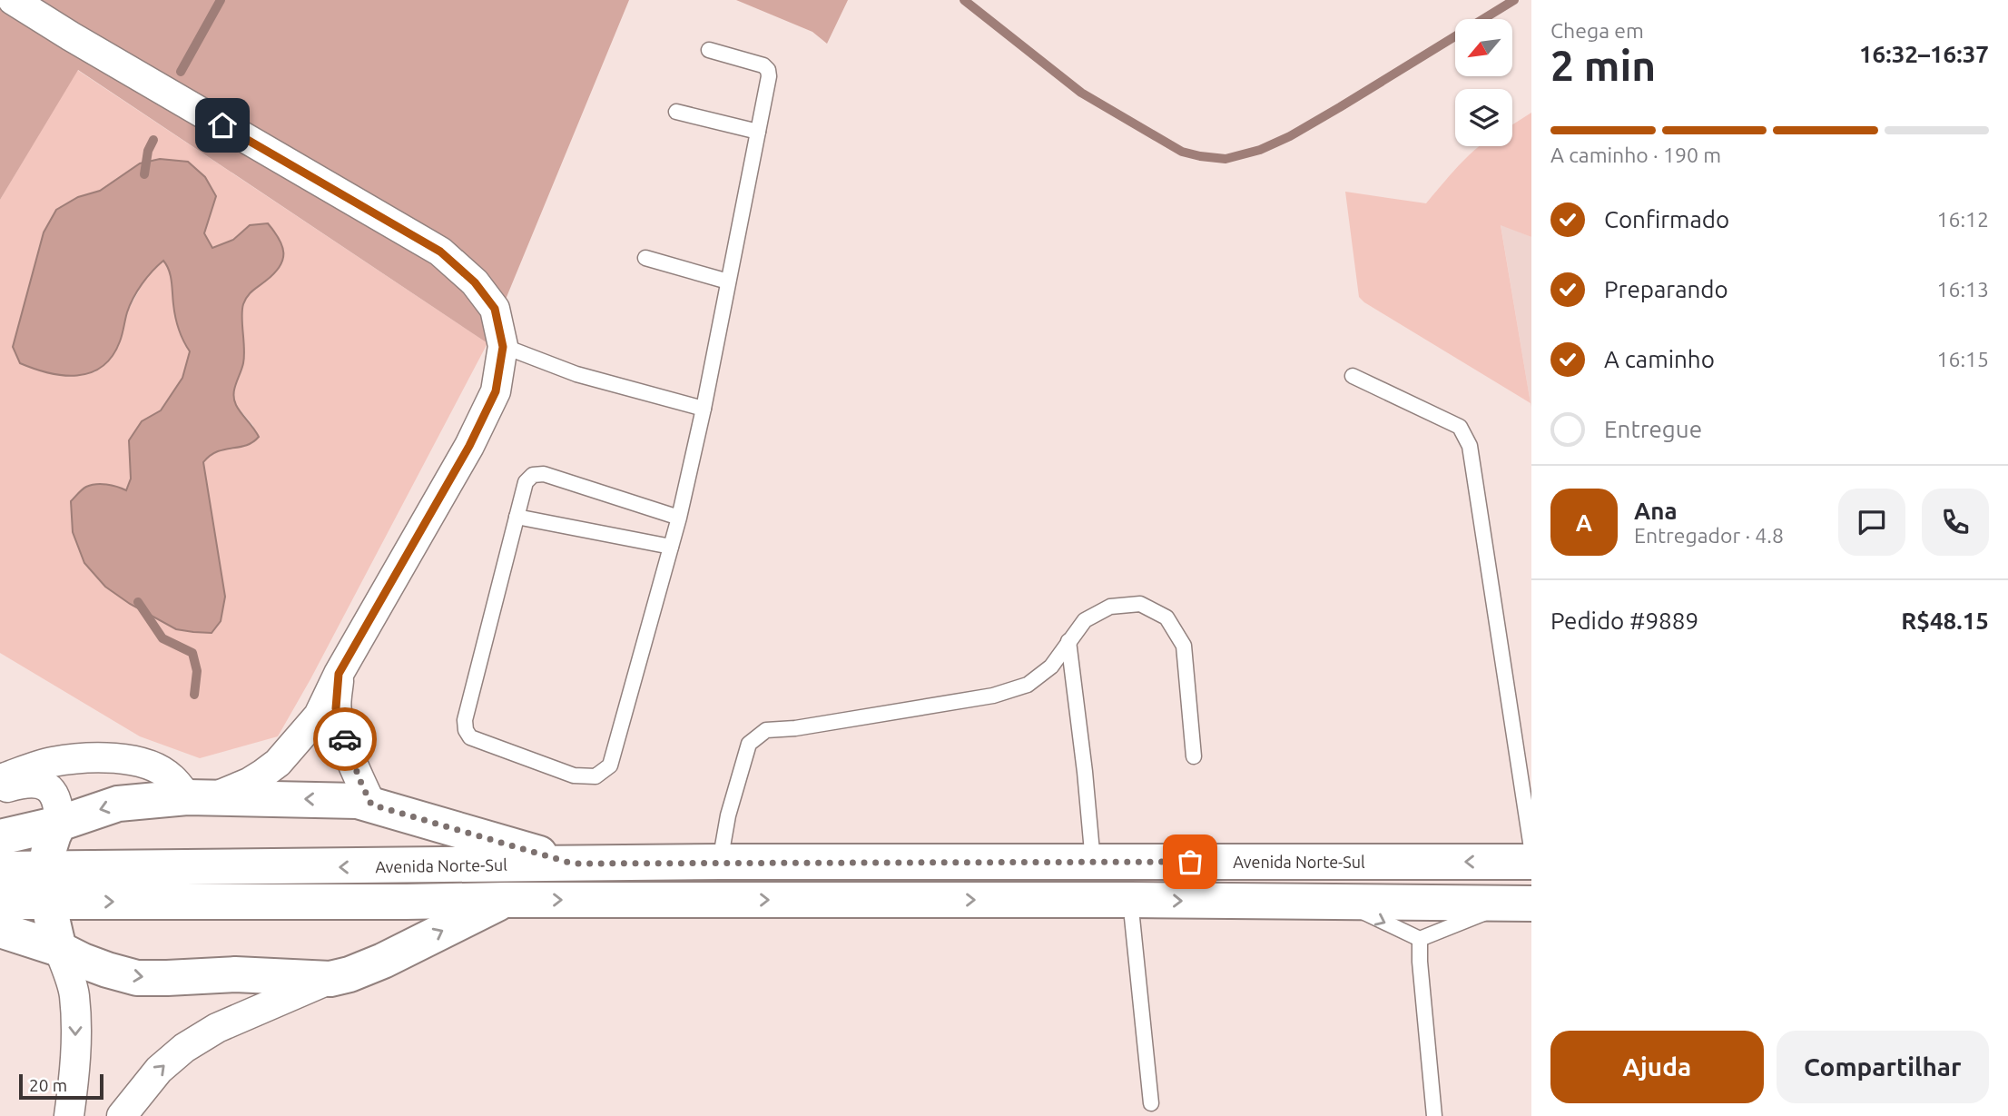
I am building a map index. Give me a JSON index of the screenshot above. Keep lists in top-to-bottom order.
{
  "streets": {
    "main road": ["Avenida Norte-Sul"]
  },
  "scale_bar": "20 m",
  "north": "bottom left",
  "page": {
    "heading": ["2 min", "Chega em", "16:32–16:37"],
    "panel": [
      "Ana",
      "Entregador · 4.8",
      "Pedido #9889",
      "R$48.15"
    ],
    "bar": "A caminho · 190 m",
    "list": [
      ["Confirmado", "16:12"],
      ["Preparando", "16:13"],
      ["A caminho", "16:15"],
      "Entregue"
    ],
    "round": "A",
    "buttons": ["Ajuda", "Compartilhar"],
    "scale": "20 m"
  }
}
